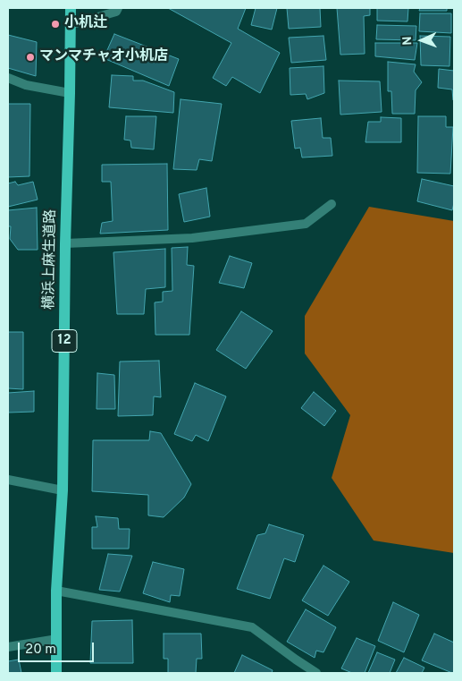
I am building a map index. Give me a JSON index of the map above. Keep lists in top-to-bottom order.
{
  "streets": {
    "main road": ["横浜上麻生道路", "12"]
  },
  "places": ["小机辻", "マンマチャオ小机店"],
  "scale_bar": "20 m",
  "north": "left"
}
